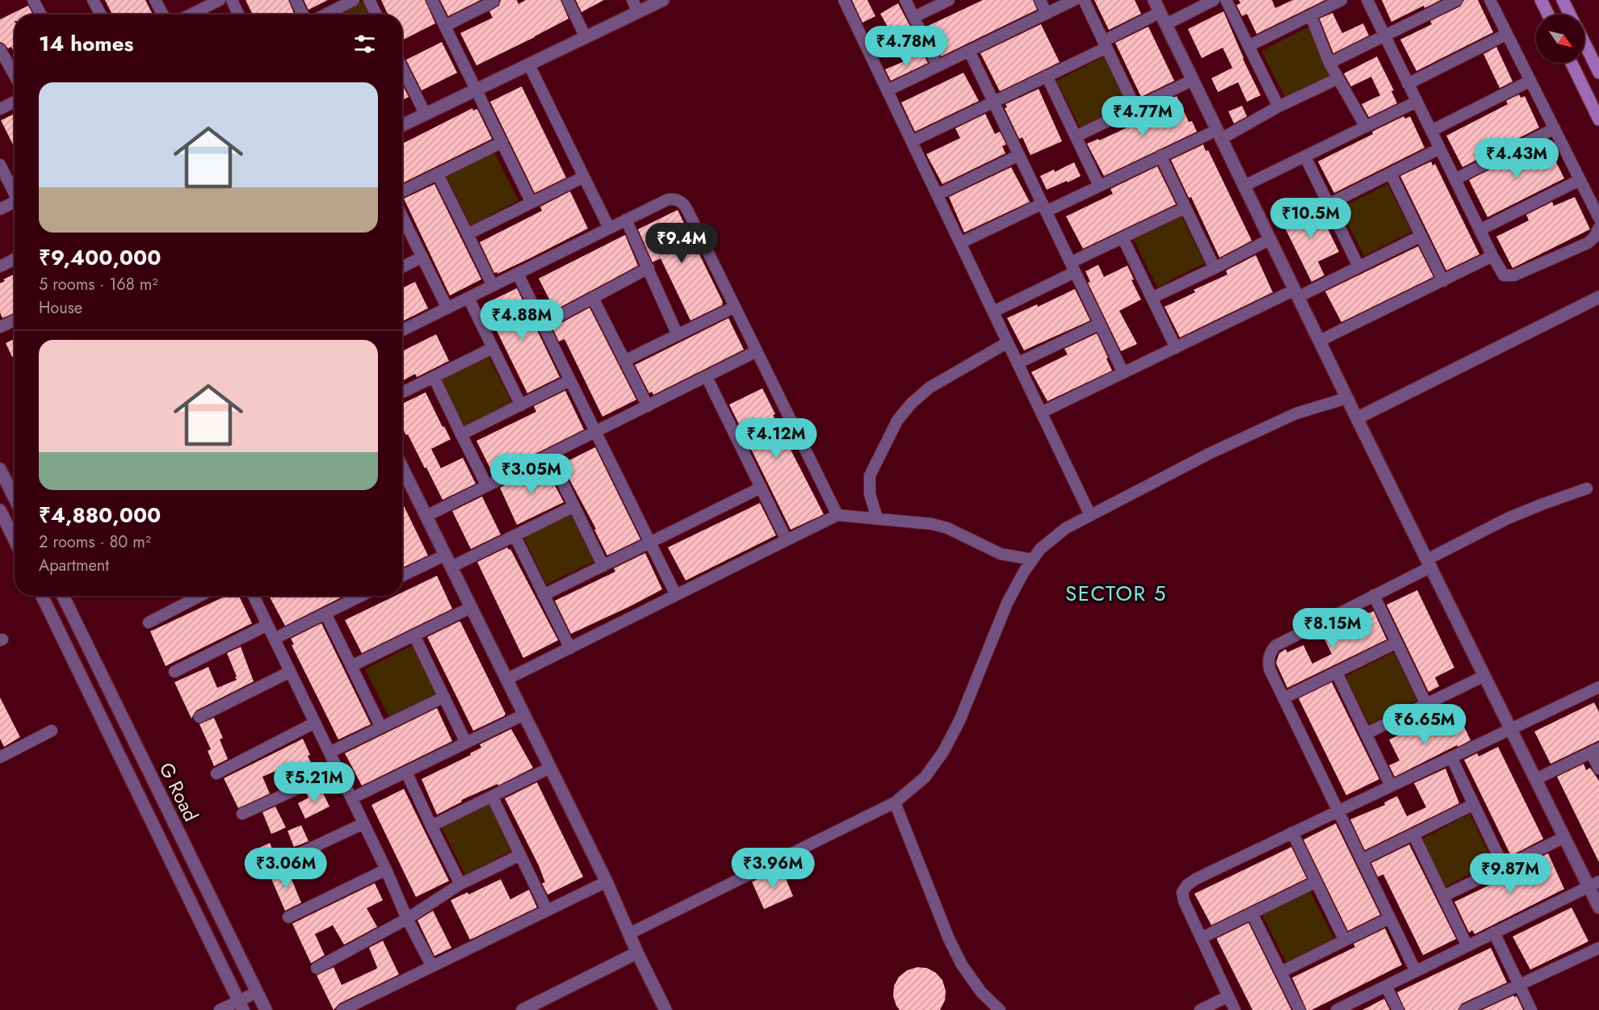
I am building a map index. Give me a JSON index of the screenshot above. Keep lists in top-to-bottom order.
{
  "streets": {
    "street": ["G Road"]
  },
  "districts": ["SECTOR 5"],
  "north": "bottom right",
  "page": {
    "heading": "14 homes",
    "price": [
      "₹4.78M",
      "₹4.77M",
      "₹4.43M",
      "₹10.5M",
      "₹9.4M",
      "₹4.88M",
      "₹4.12M",
      "₹3.05M",
      "₹8.15M",
      "₹6.65M",
      "₹5.21M",
      "₹3.06M",
      "₹3.96M",
      "₹9.87M"
    ],
    "list": [
      {
        "name": "₹9,400,000",
        "note": "5 rooms · 168 m² · House"
      },
      {
        "name": "₹4,880,000",
        "note": "2 rooms · 80 m² · Apartment"
      }
    ]
  }
}
